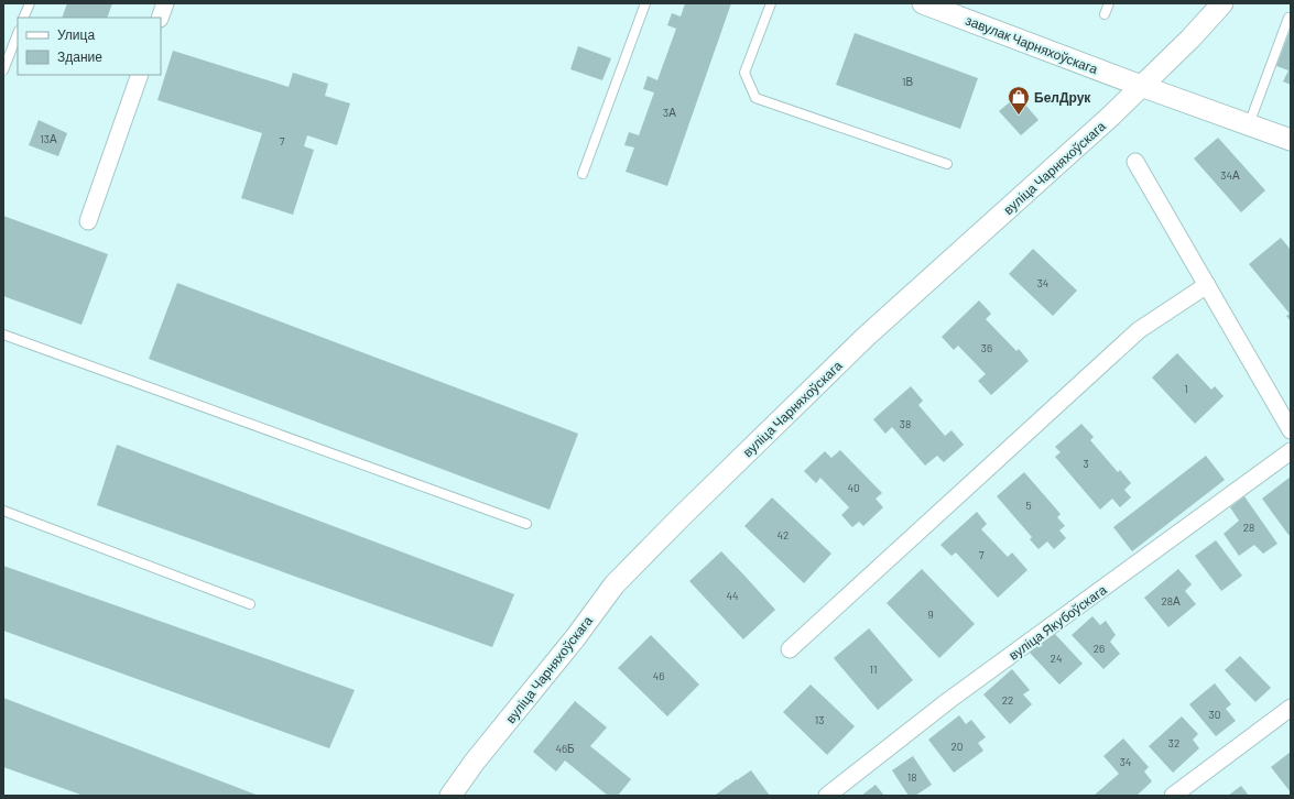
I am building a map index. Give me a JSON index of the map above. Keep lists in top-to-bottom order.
{
  "streets": {
    "street": ["завулак Чарняхоўскага", "вуліца Чарняхоўскага", "вуліца Якубоўскага"]
  },
  "crossings": [
    ["завулак Чарняхоўскага", "вуліца Чарняхоўскага"]
  ],
  "places": {
    "shop": ["БелДрук"]
  },
  "house_numbers": [
    "1В",
    "3А",
    "13А",
    "7",
    "34А",
    "34",
    "36",
    "1",
    "38",
    "3",
    "40",
    "5",
    "28",
    "42",
    "7",
    "44",
    "28А",
    "9",
    "26",
    "24",
    "11",
    "46",
    "22",
    "30",
    "13",
    "32",
    "20",
    "46Б",
    "34",
    "18"
  ],
  "legend": ["Улица", "Здание"]
}
